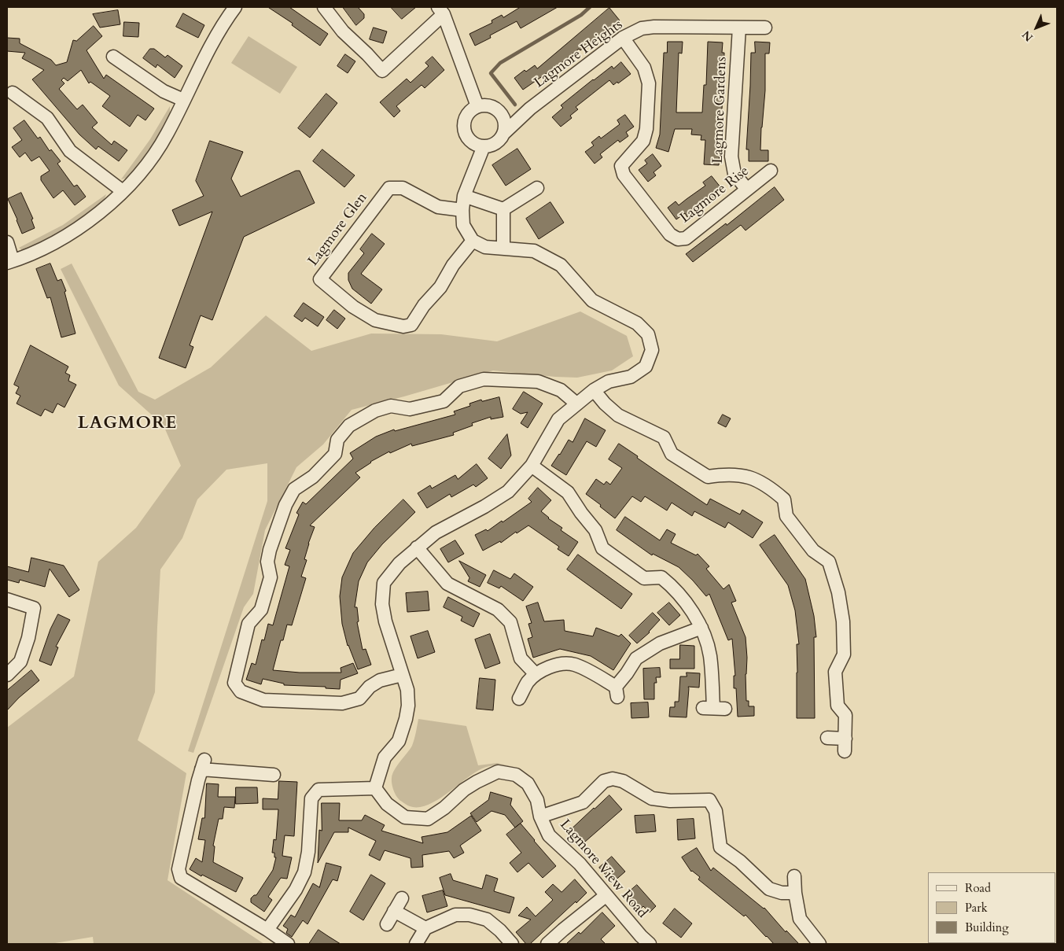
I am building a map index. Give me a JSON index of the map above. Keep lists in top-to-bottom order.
{
  "streets": {
    "street": [
      "Lagmore Heights",
      "Lagmore Gardens",
      "Lagmore Rise",
      "Lagmore Glen",
      "Lagmore View Road"
    ]
  },
  "crossings": [
    ["Lagmore Heights", "Lagmore Gardens"],
    ["Lagmore Heights", "Lagmore Rise"],
    ["Lagmore Gardens", "Lagmore Rise"]
  ],
  "districts": ["LAGMORE"],
  "legend": ["Road", "Park", "Building"],
  "north": "bottom left"
}
